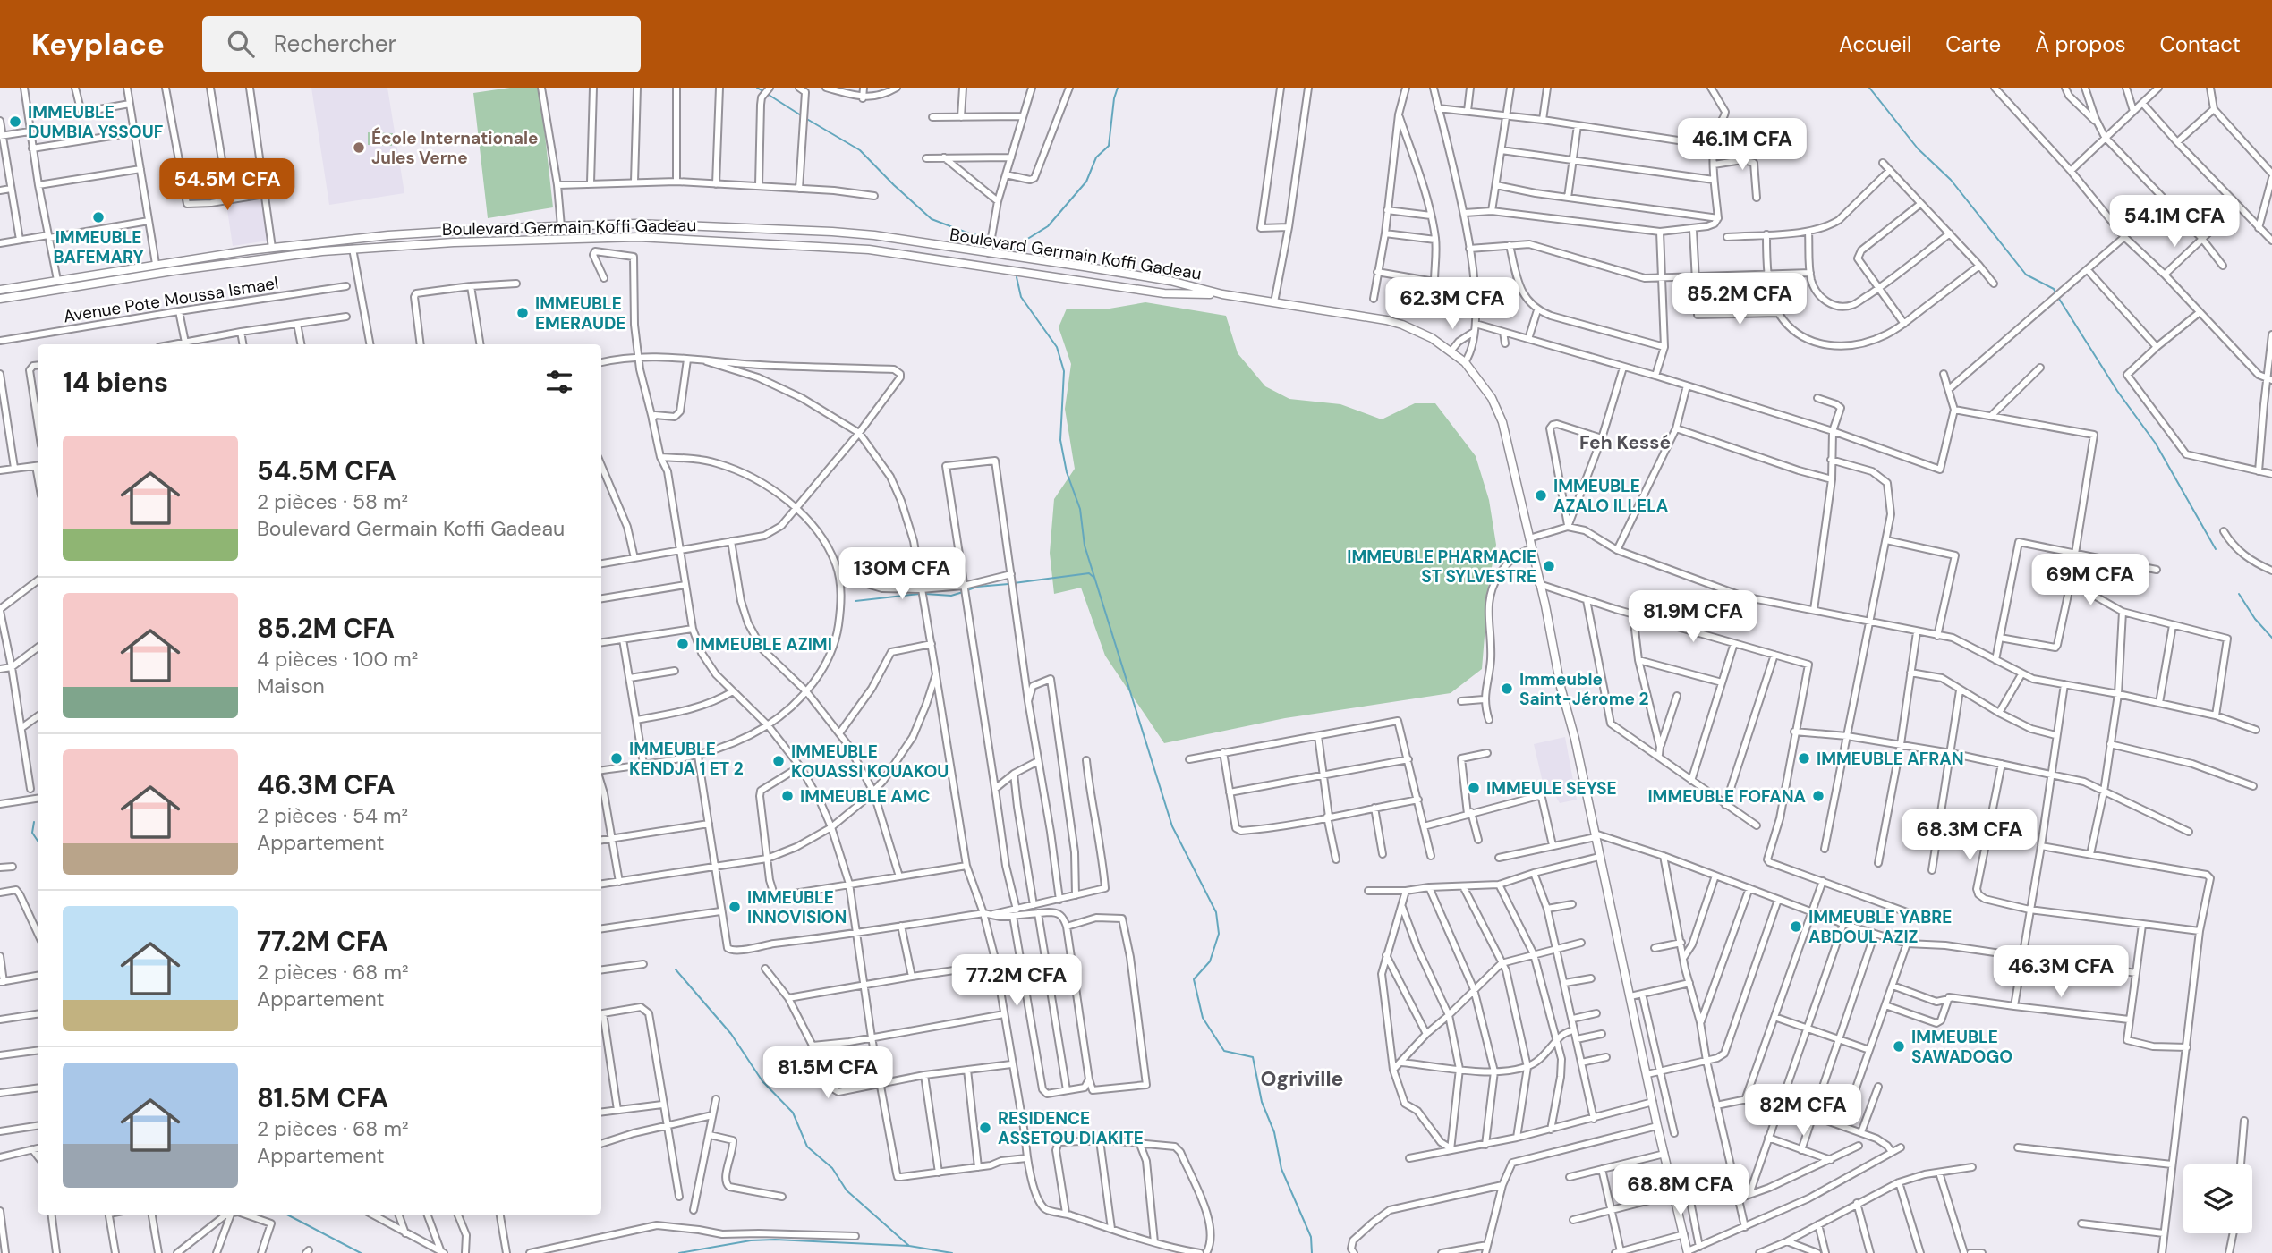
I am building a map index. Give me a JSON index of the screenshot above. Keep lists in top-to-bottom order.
{
  "streets": {
    "main road": ["Boulevard Germain Koffi Gadeau"],
    "street": ["Avenue Pote Moussa Ismael"]
  },
  "districts": ["Feh Kessé", "Ogriville"],
  "places": [
    "IMMEUBLE DUMBIA YSSOUF",
    "École Internationale Jules Verne",
    "IMMEUBLE BAFEMARY",
    "IMMEUBLE EMERAUDE",
    "IMMEUBLE AZALO ILLELA",
    "IMMEUBLE PHARMACIE ST SYLVESTRE",
    "IMMEUBLE AZIMI",
    "Immeuble Saint-Jérome 2",
    "IMMEUBLE KENDJA 1 ET 2",
    "IMMEUBLE AFRAN",
    "IMMEUBLE KOUASSI KOUAKOU",
    "IMMEULE SEYSE",
    "IMMEUBLE AMC",
    "IMMEUBLE FOFANA",
    "IMMEUBLE INNOVISION",
    "IMMEUBLE YABRE ABDOUL AZIZ",
    "IMMEUBLE SAWADOGO",
    "RESIDENCE ASSETOU DIAKITE"
  ],
  "page": {
    "header": "Keyplace",
    "search": "Rechercher",
    "nav": [
      "Accueil",
      "Carte",
      "À propos",
      "Contact"
    ],
    "price": [
      "46.1M CFA",
      "54.5M CFA",
      "54.1M CFA",
      "85.2M CFA",
      "62.3M CFA",
      "130M CFA",
      "69M CFA",
      "81.9M CFA",
      "68.3M CFA",
      "46.3M CFA",
      "77.2M CFA",
      "81.5M CFA",
      "82M CFA",
      "68.8M CFA"
    ],
    "heading": "14 biens",
    "list": [
      {
        "name": "54.5M CFA",
        "note": "2 pièces · 58 m² · Boulevard Germain Koffi Gadeau"
      },
      {
        "name": "85.2M CFA",
        "note": "4 pièces · 100 m² · Maison"
      },
      {
        "name": "46.3M CFA",
        "note": "2 pièces · 54 m² · Appartement"
      },
      {
        "name": "77.2M CFA",
        "note": "2 pièces · 68 m² · Appartement"
      },
      {
        "name": "81.5M CFA",
        "note": "2 pièces · 68 m² · Appartement"
      }
    ]
  }
}
